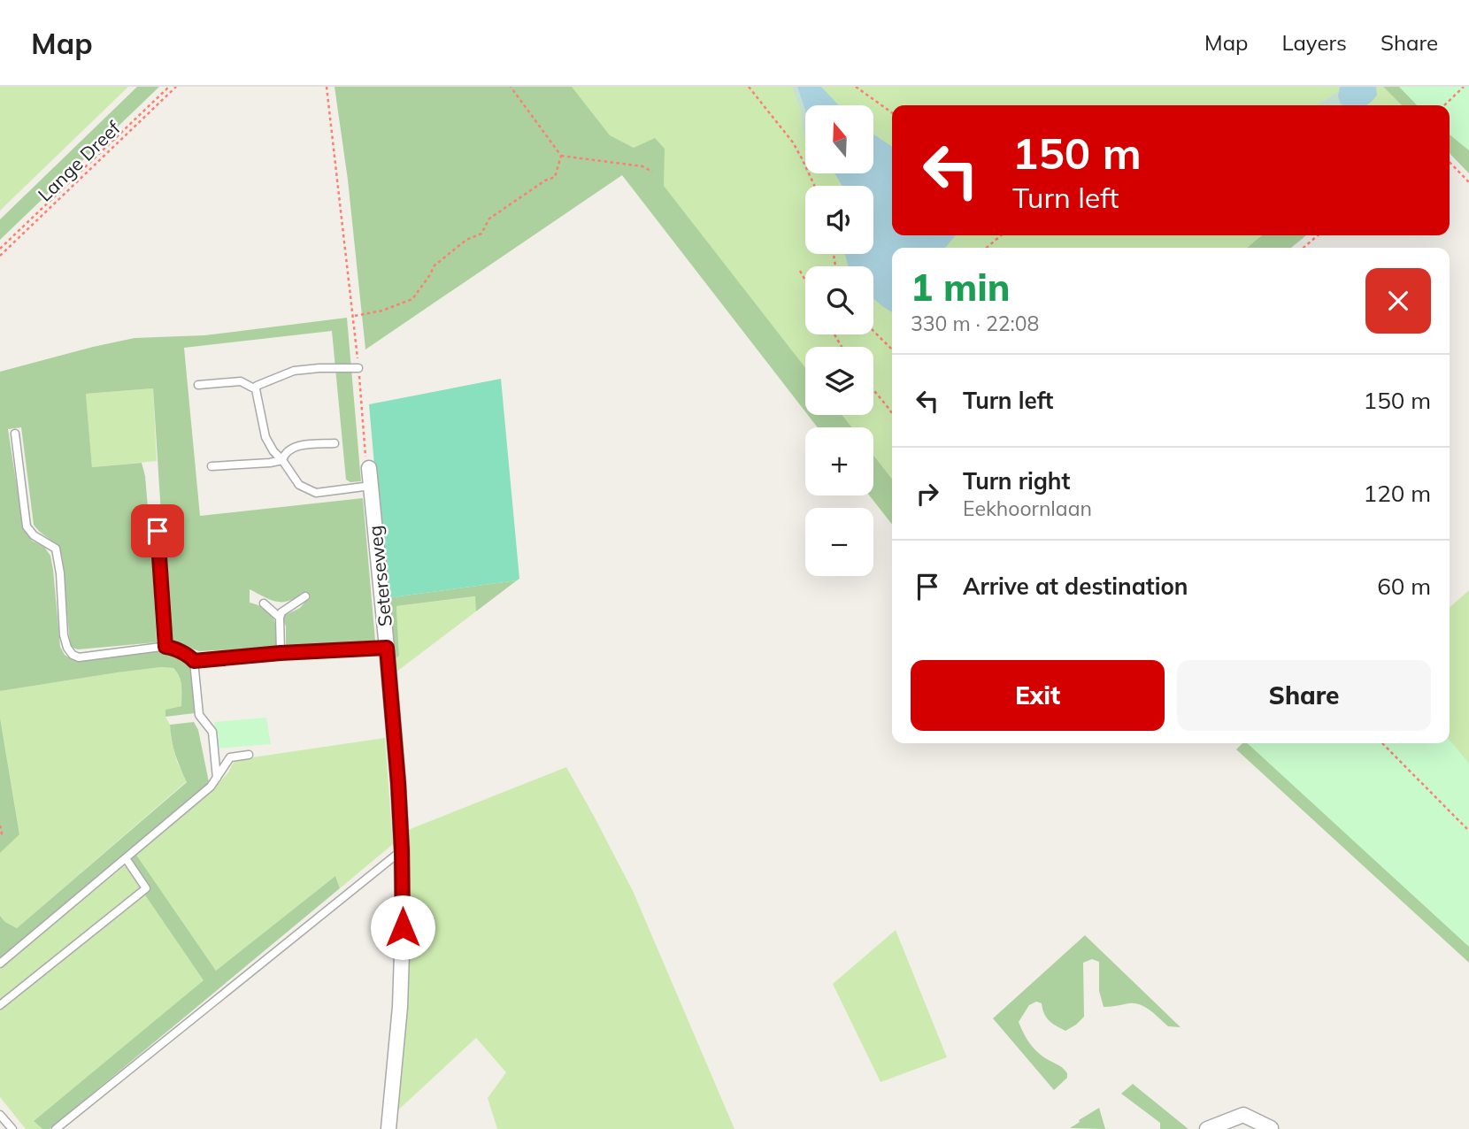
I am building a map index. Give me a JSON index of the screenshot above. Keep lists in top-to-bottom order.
{
  "streets": {
    "street": ["Seterseweg"],
    "path": ["Lange Dreef"]
  },
  "north": "top",
  "page": {
    "header": "Map",
    "nav": ["Map", "Layers", "Share"],
    "map_buttons": ["+", "−"],
    "turn": ["150 m", "Turn left"],
    "heading": ["1 min", "330 m · 22:08"],
    "list": [
      {
        "name": "Turn left",
        "value": "150 m"
      },
      {
        "name": "Turn right",
        "note": "Eekhoornlaan",
        "value": "120 m"
      },
      {
        "name": "Arrive at destination",
        "value": "60 m"
      }
    ],
    "buttons": ["Exit", "Share"]
  }
}
